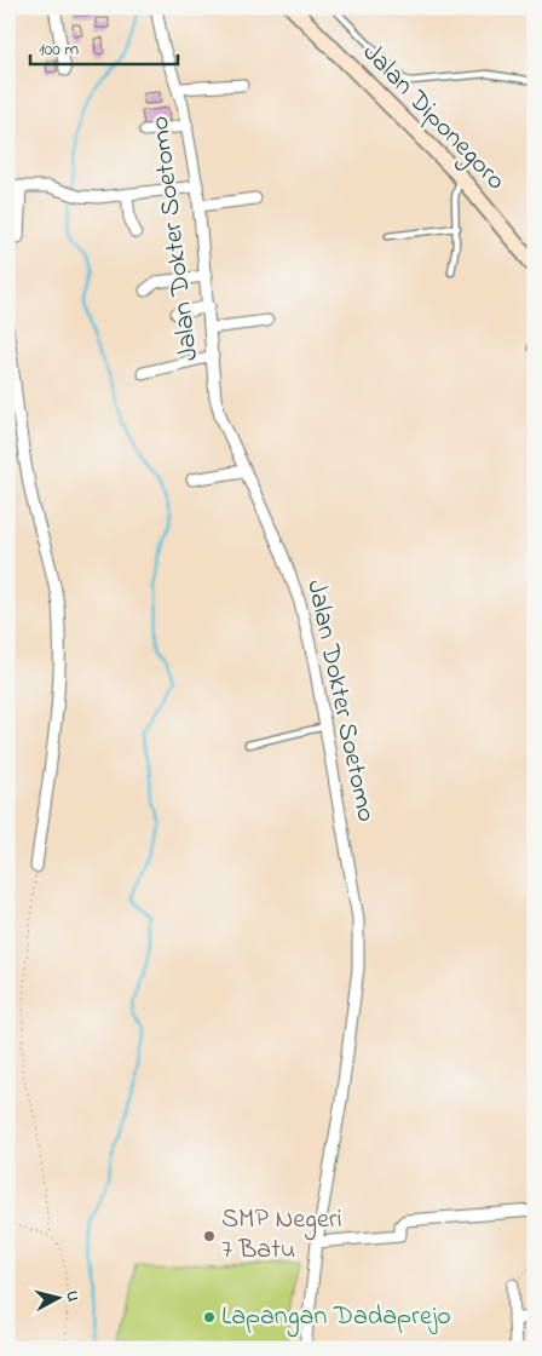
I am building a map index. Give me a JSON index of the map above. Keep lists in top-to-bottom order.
{
  "streets": {
    "main road": ["Jalan Diponegoro"],
    "street": ["Jalan Dokter Soetomo"]
  },
  "places": ["SMP Negeri 7 Batu", "Lapangan Dadaprejo"],
  "scale_bar": "100 m",
  "north": "right"
}
